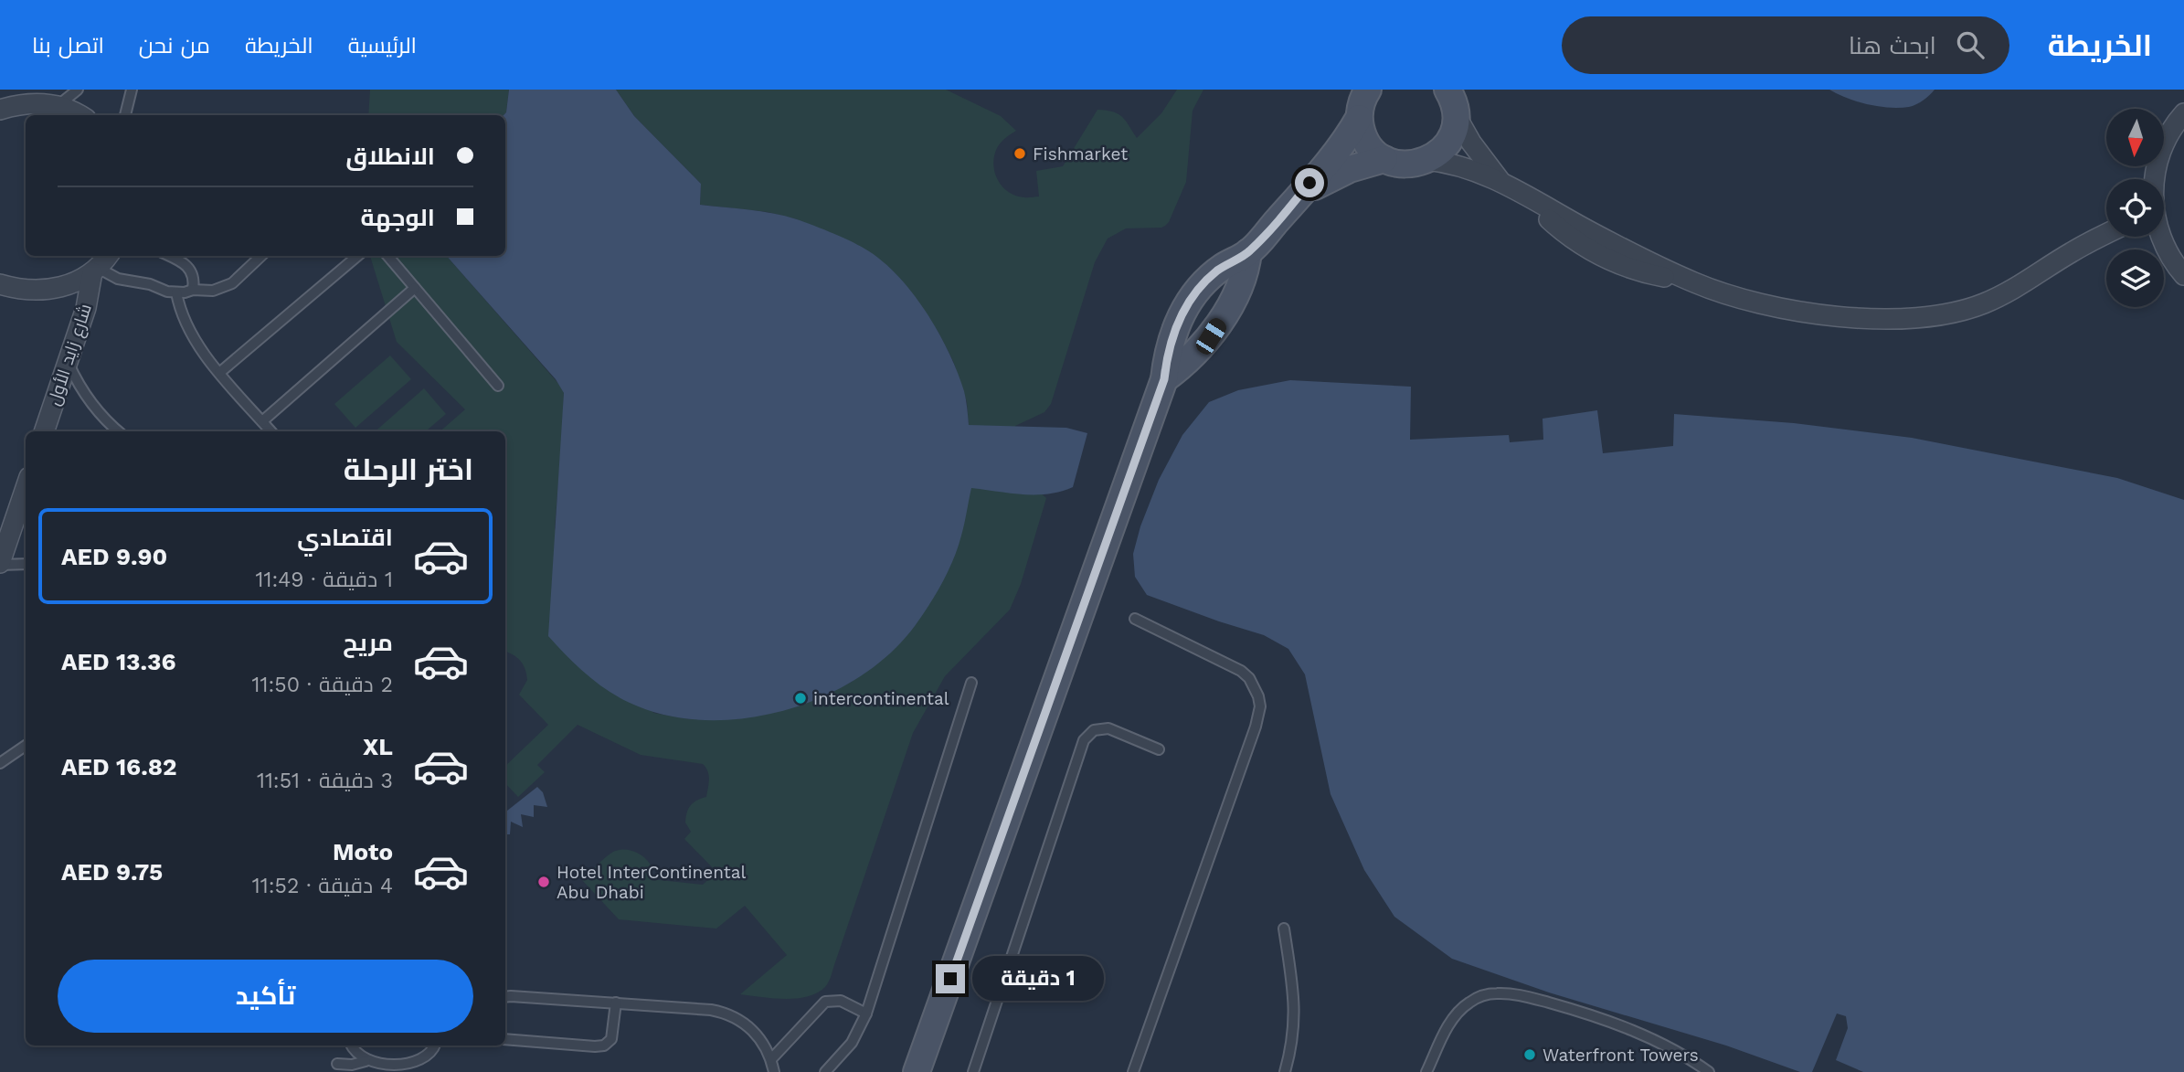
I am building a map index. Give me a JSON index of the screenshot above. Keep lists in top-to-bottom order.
{
  "streets": {
    "street": ["شارع زايد الأول"]
  },
  "places": [
    "Fishmarket",
    "intercontinental",
    "Hotel InterContinental Abu Dhabi",
    "Waterfront Towers"
  ],
  "north": "bottom",
  "page": {
    "header": "الخريطة",
    "search": "ابحث هنا",
    "nav": [
      "الرئيسية",
      "الخريطة",
      "من نحن",
      "اتصل بنا"
    ],
    "banner": ["الانطلاق", "الوجهة"],
    "heading": "اختر الرحلة",
    "list": [
      {
        "name": "اقتصادي",
        "note": "1 دقيقة · 11:49",
        "value": "AED 9.90"
      },
      {
        "name": "مريح",
        "note": "2 دقيقة · 11:50",
        "value": "AED 13.36"
      },
      {
        "name": "XL",
        "note": "3 دقيقة · 11:51",
        "value": "AED 16.82"
      },
      {
        "name": "Moto",
        "note": "4 دقيقة · 11:52",
        "value": "AED 9.75"
      }
    ],
    "buttons": "تأكيد",
    "bubble": "1 دقيقة"
  }
}
